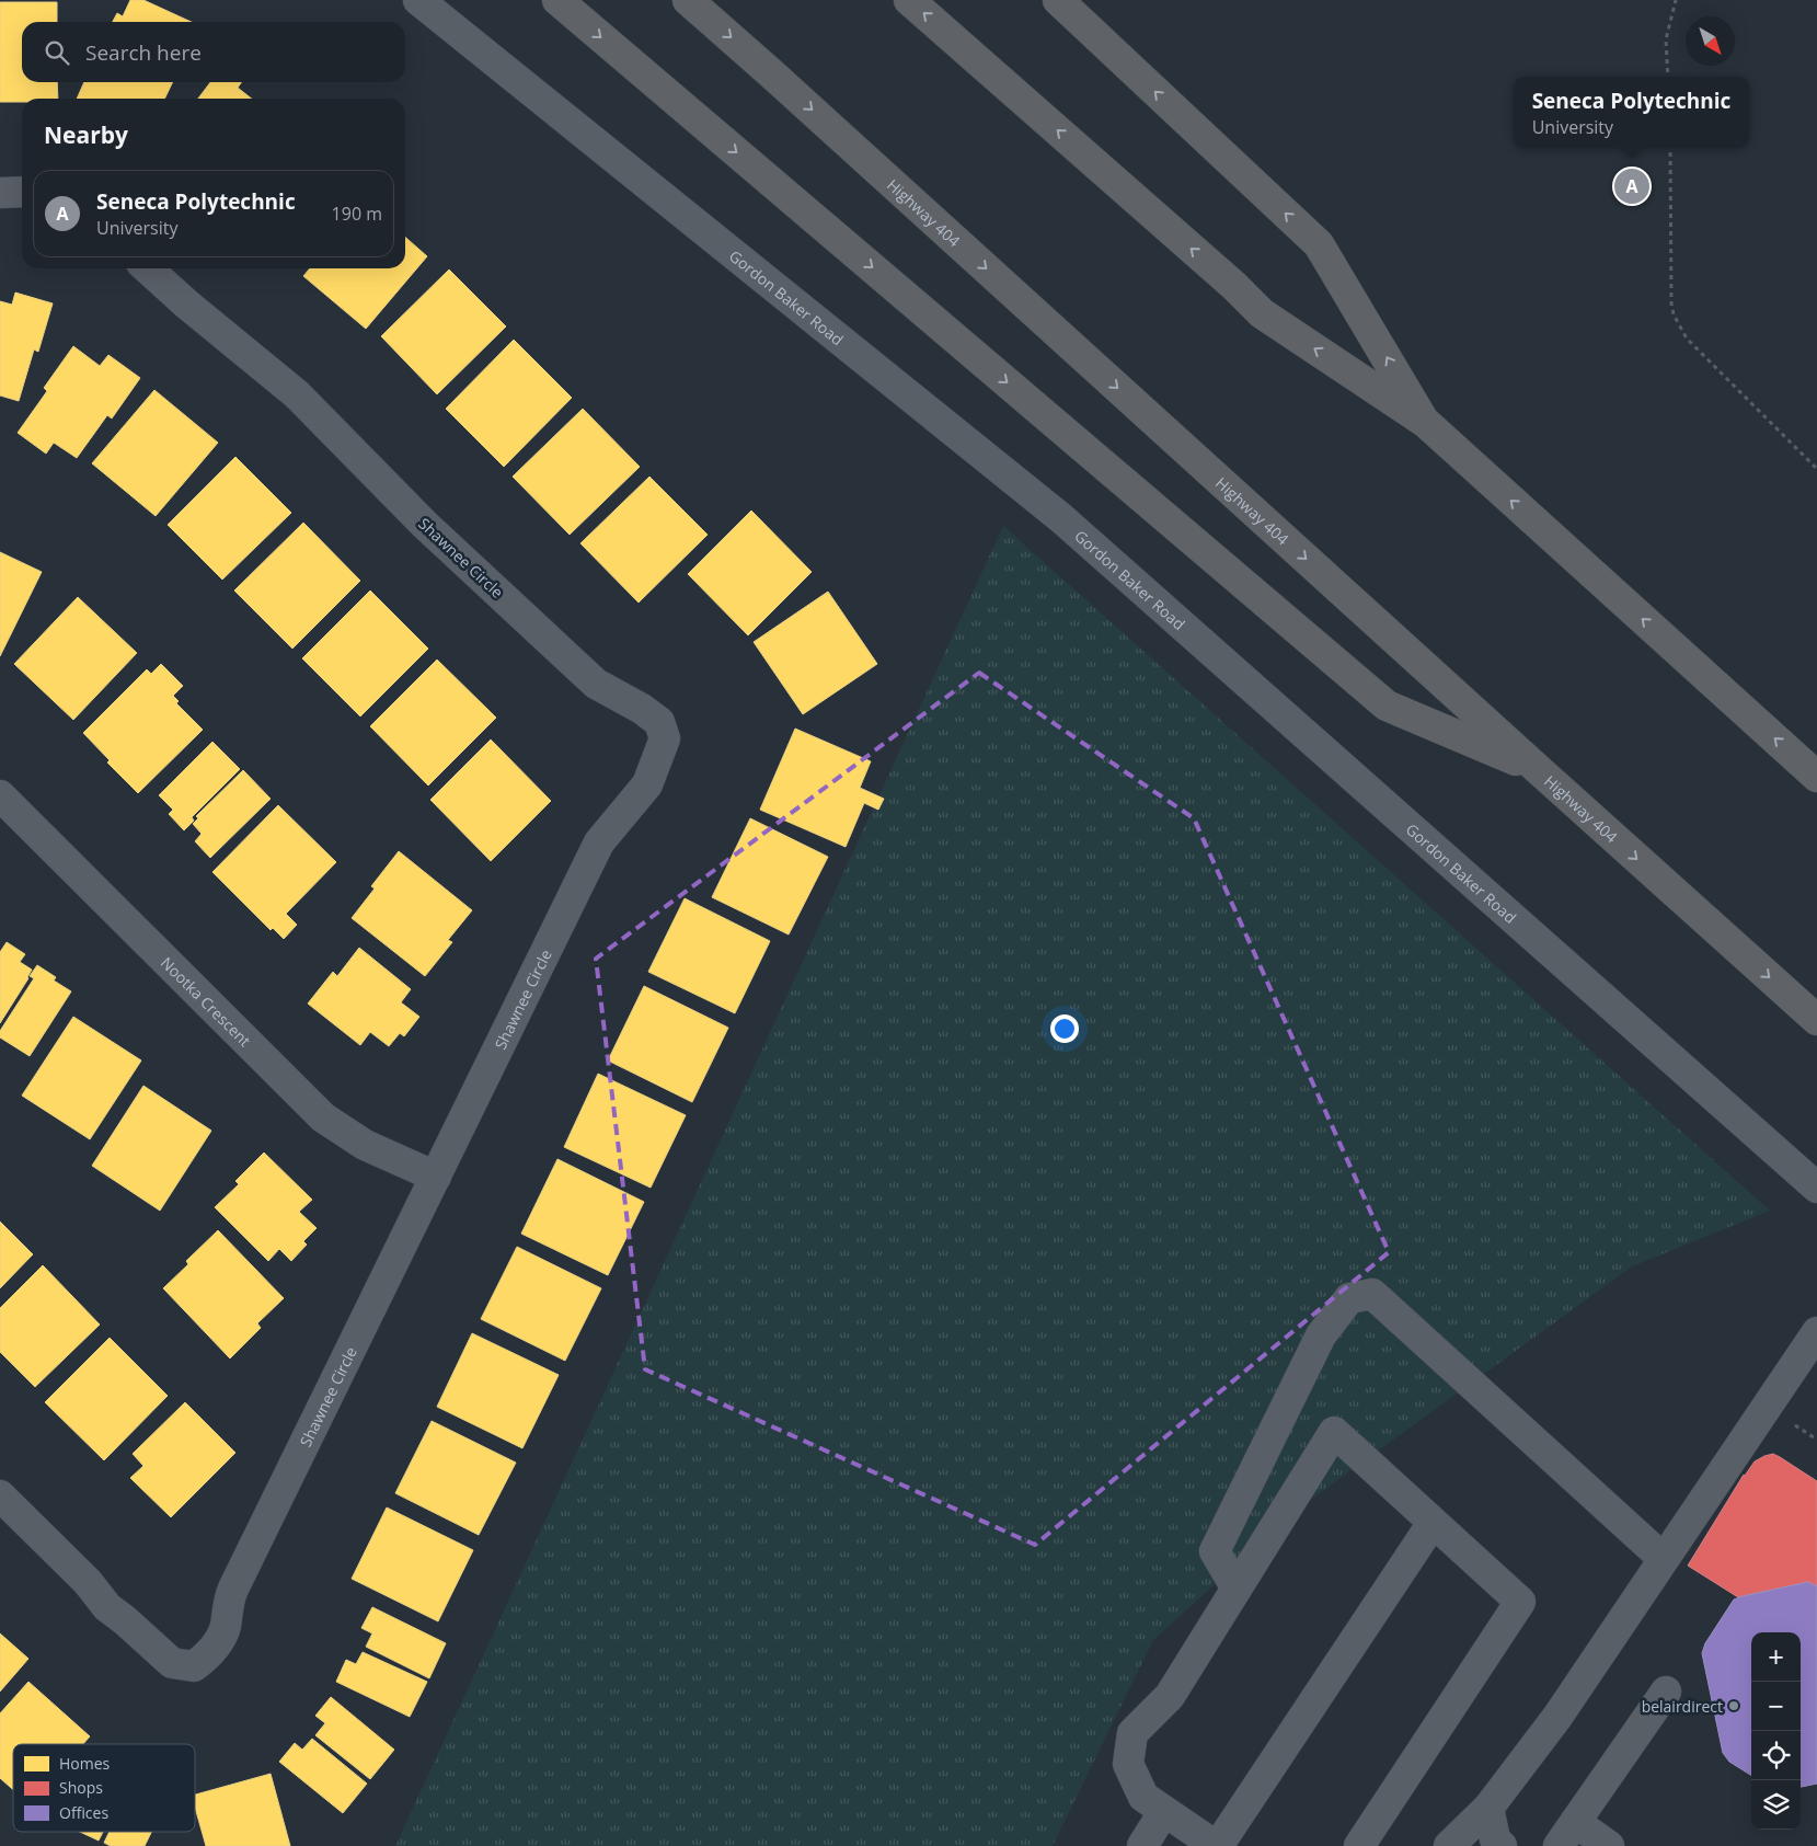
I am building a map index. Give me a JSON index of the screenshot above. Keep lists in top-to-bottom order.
{
  "streets": {
    "highway": ["Highway 404"],
    "street": ["Gordon Baker Road", "Shawnee Circle", "Nootka Crescent"]
  },
  "crossings": [
    ["Shawnee Circle", "Nootka Crescent"]
  ],
  "places": ["belairdirect"],
  "legend": ["Homes", "Shops", "Offices"],
  "north": "bottom right",
  "page": {
    "search": "Search here",
    "popup": ["Seneca Polytechnic", "University"],
    "heading": "Nearby",
    "pins": "A",
    "list": [
      {
        "mark": "A",
        "name": "Seneca Polytechnic",
        "note": "University",
        "value": "190 m"
      }
    ],
    "map_buttons": ["+", "−"]
  }
}
